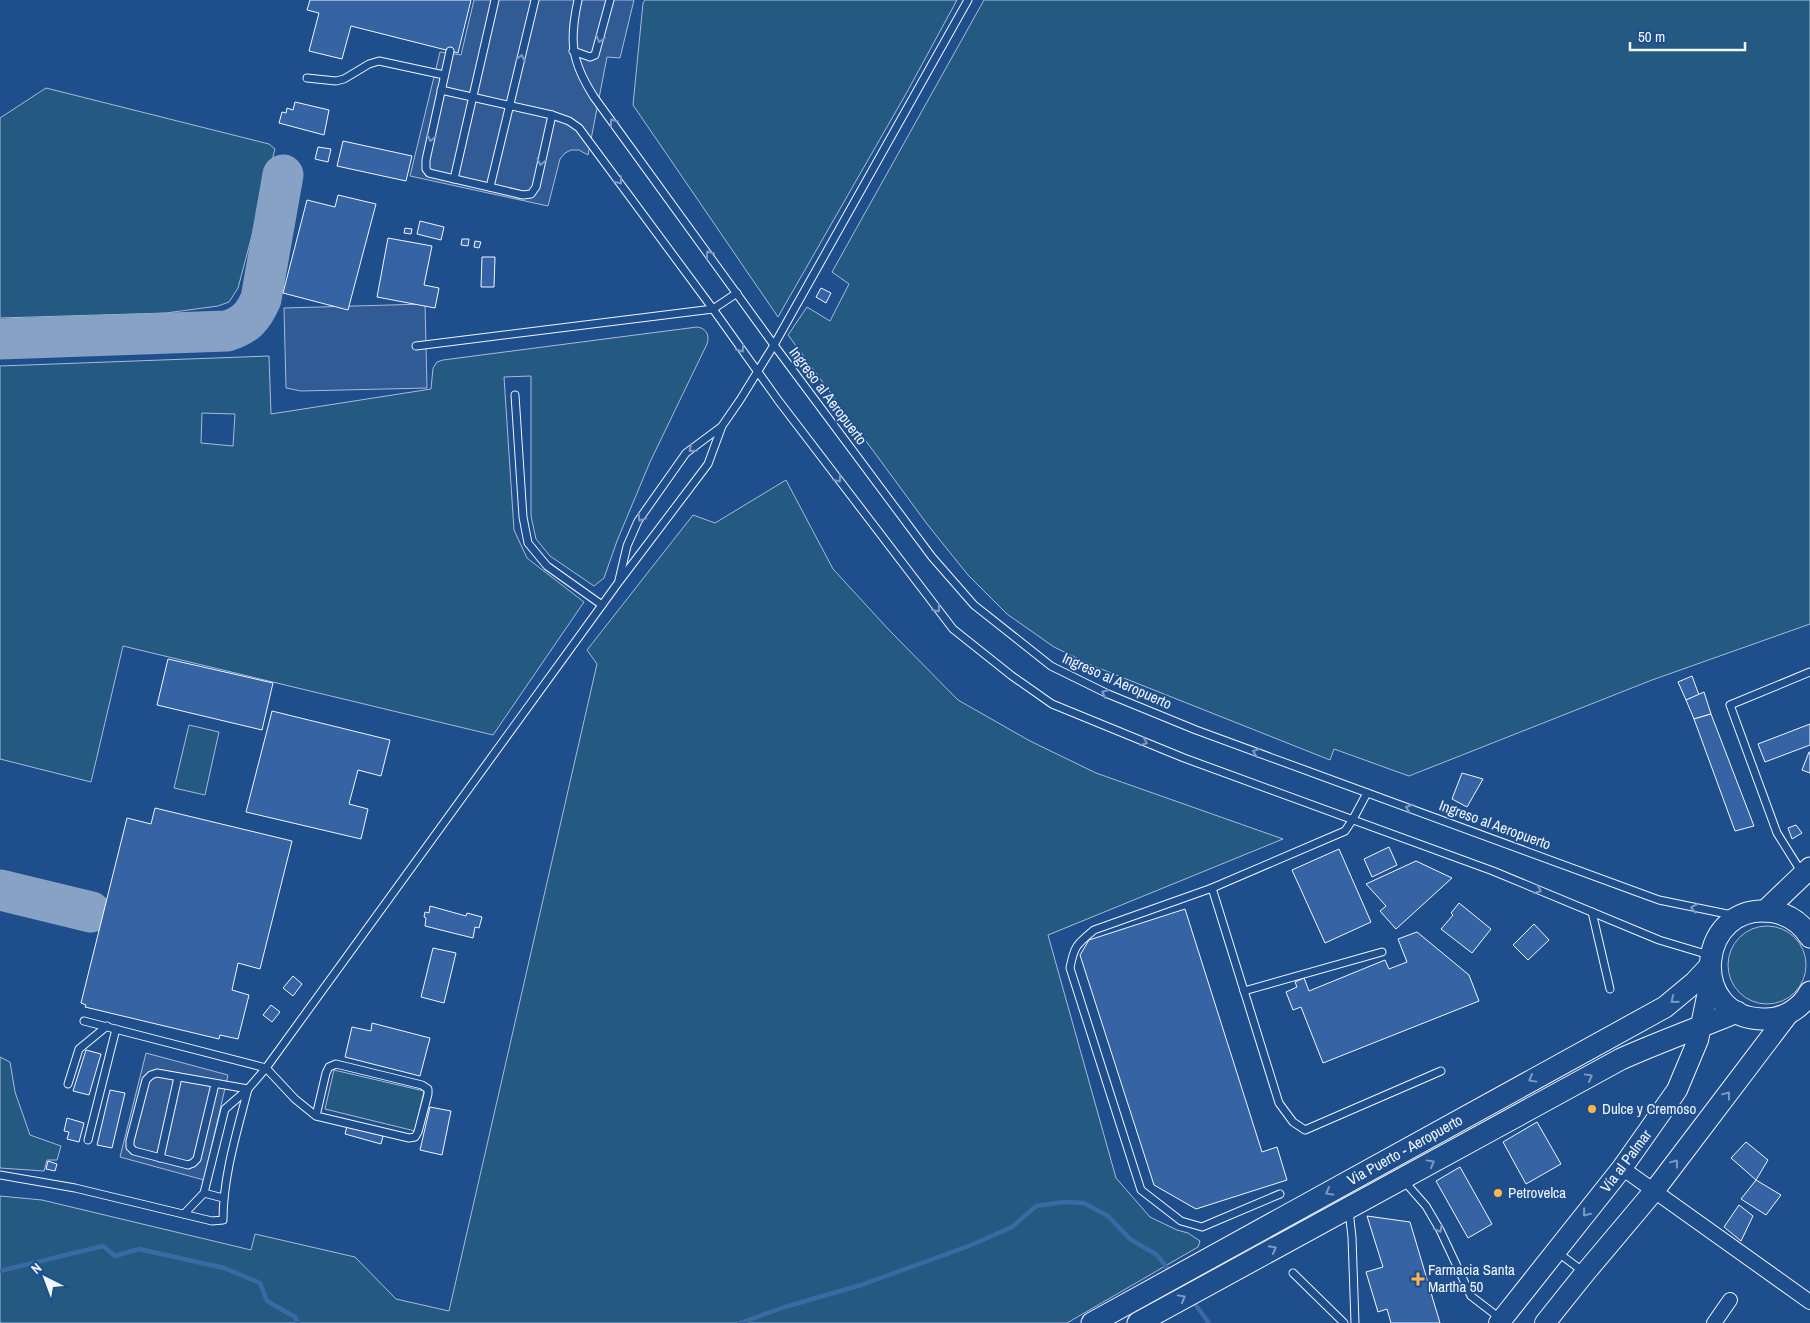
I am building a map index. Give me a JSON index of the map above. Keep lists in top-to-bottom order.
{
  "streets": {
    "main road": ["Via Puerto - Aeropuerto", "Vía al Palmar"],
    "lane": ["Ingreso al Aeropuerto"]
  },
  "crossings": [
    ["Ingreso al Aeropuerto", "Via Puerto - Aeropuerto"],
    ["Via Puerto - Aeropuerto", "Vía al Palmar"]
  ],
  "places": {
    "other": ["Dulce y Cremoso", "Petrovelca"],
    "health": ["Farmacia Santa Martha 50"]
  },
  "scale_bar": "50 m",
  "north": "top left"
}
